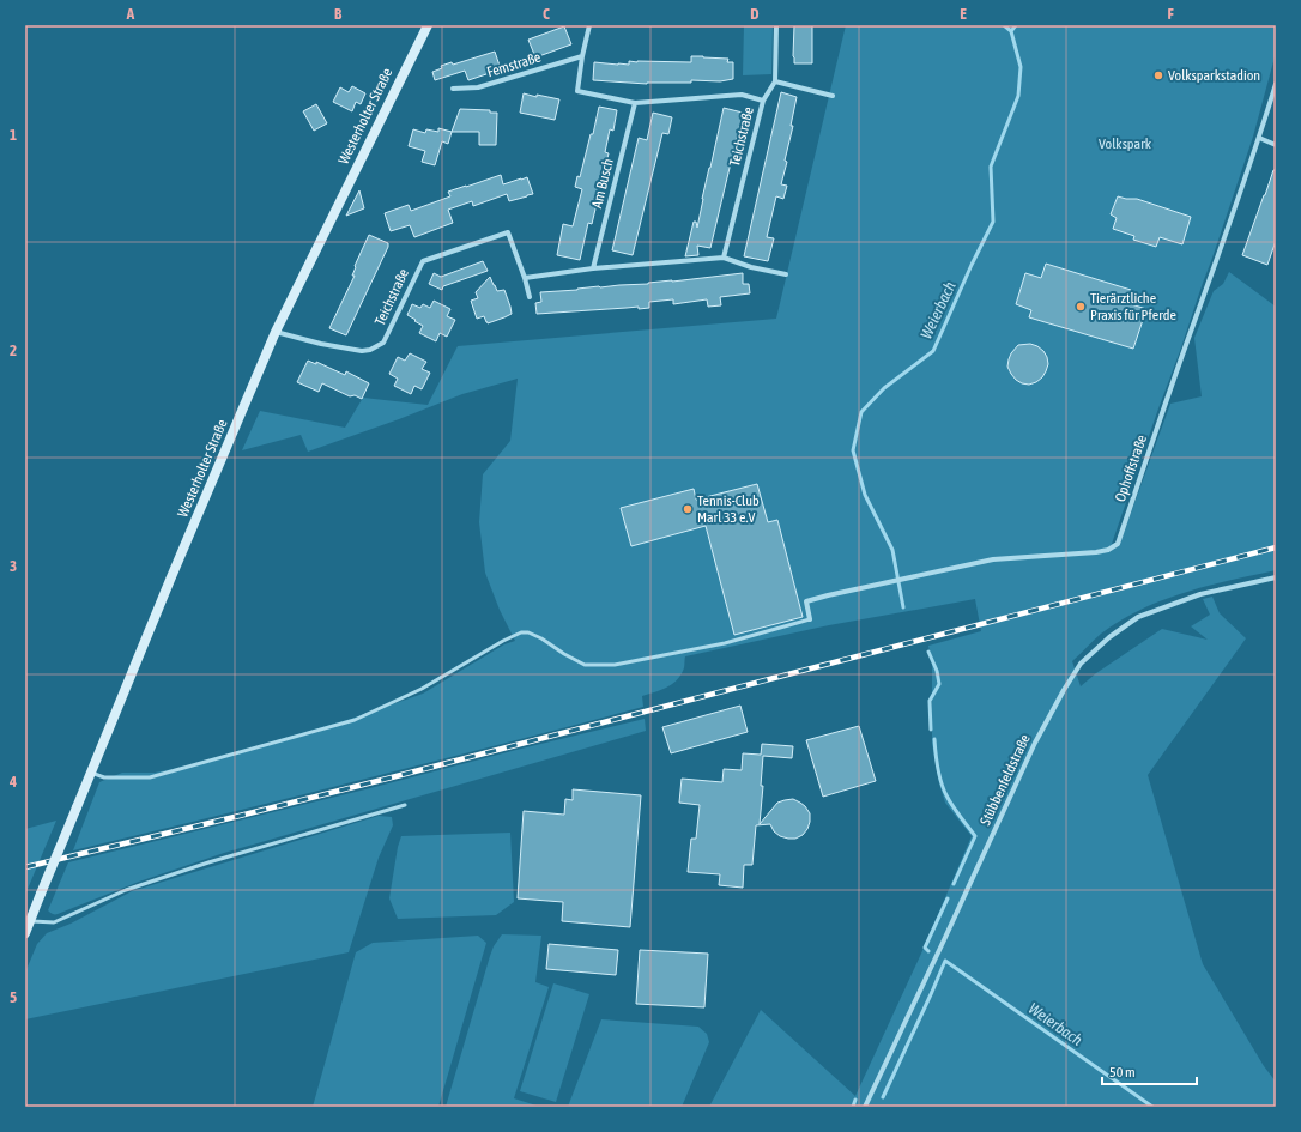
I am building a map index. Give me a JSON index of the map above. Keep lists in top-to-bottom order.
{
  "streets": {
    "main road": ["Westerholter Straße"],
    "street": [
      "Femstraße",
      "Teichstraße",
      "Am Busch",
      "Ophoffstraße",
      "Stübbenfeldstraße"
    ]
  },
  "crossings": [
    ["Westerholter Straße", "Teichstraße"]
  ],
  "water": ["Weierbach"],
  "parks": ["Volkspark"],
  "places": ["Volksparkstadion", "Tierärztliche Praxis für Pferde", "Tennis-Club Marl 33 e.V"],
  "scale_bar": "50 m",
  "grid": {
    "columns": [
      "A",
      "B",
      "C",
      "D",
      "E",
      "F"
    ],
    "rows": [
      "1",
      "2",
      "3",
      "4",
      "5"
    ]
  }
}
